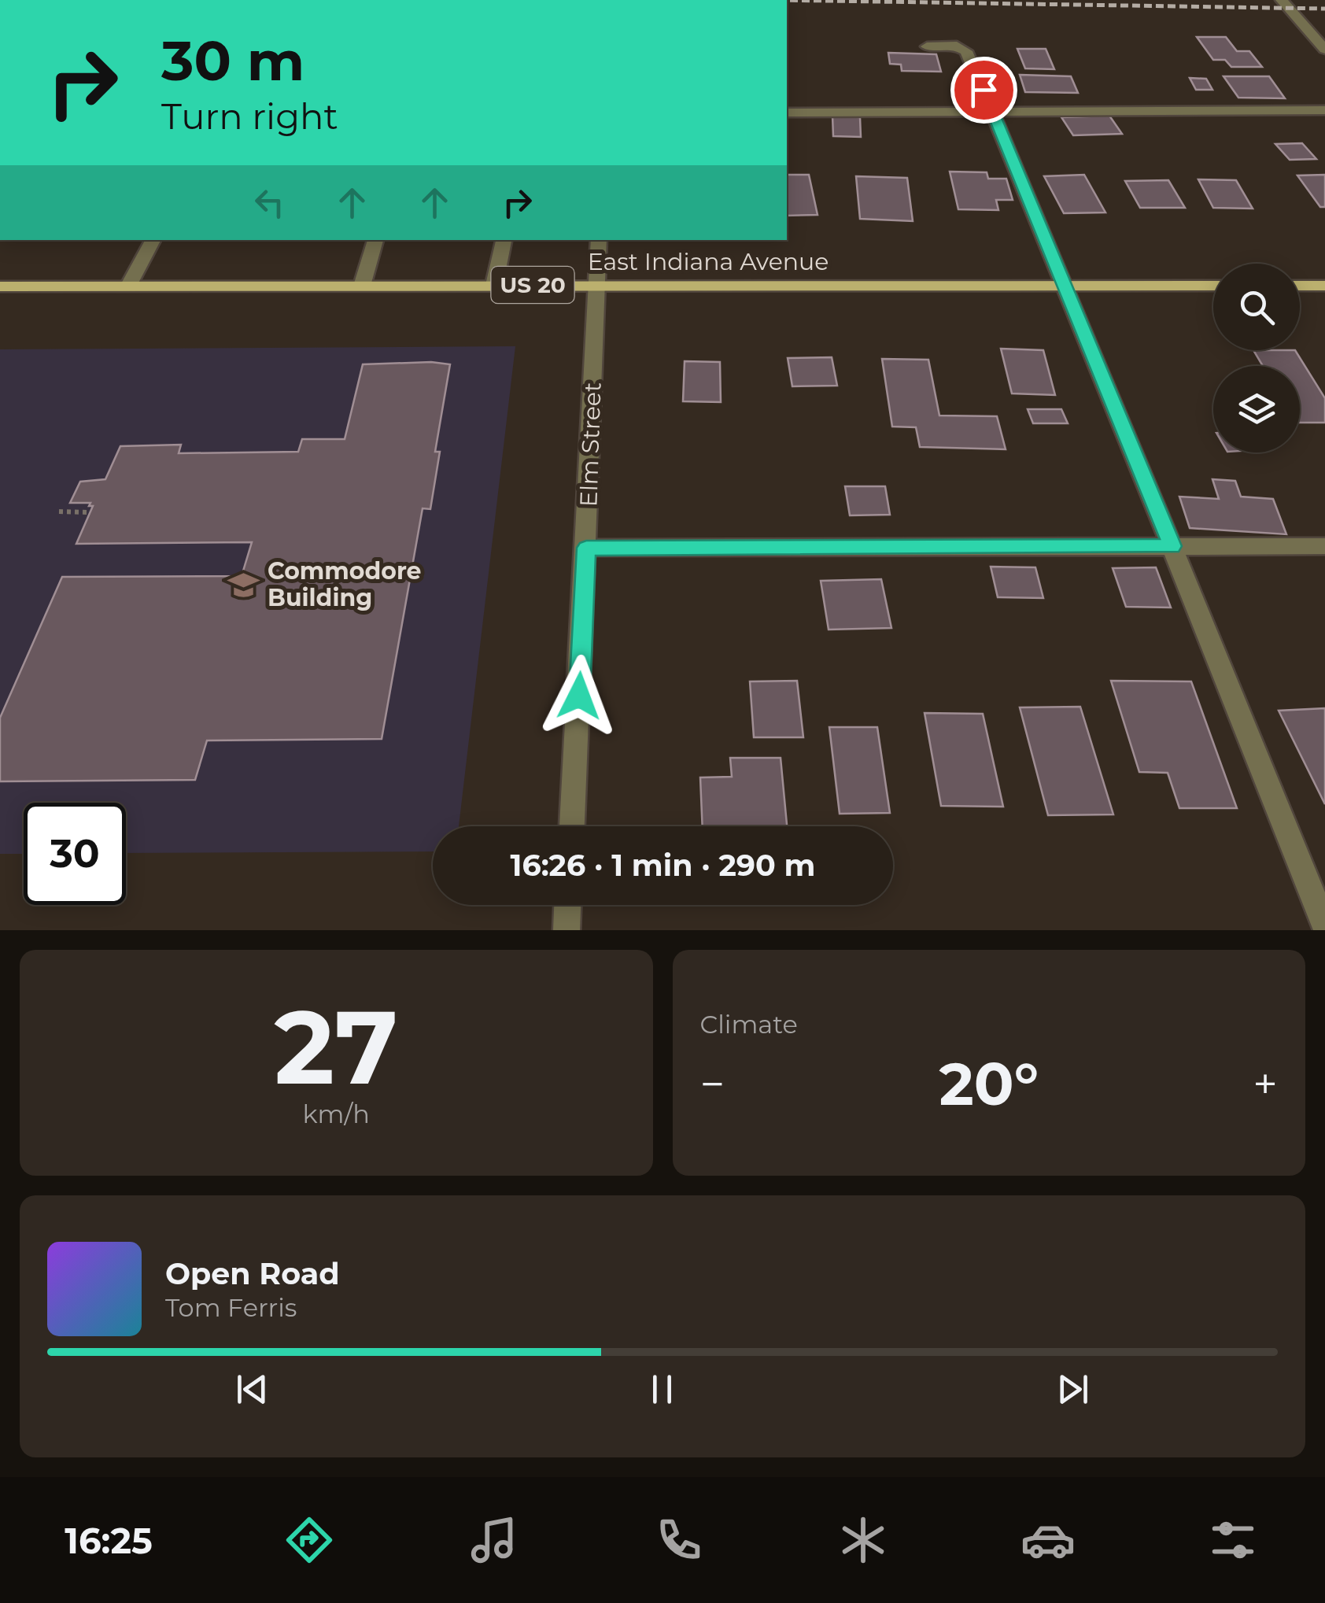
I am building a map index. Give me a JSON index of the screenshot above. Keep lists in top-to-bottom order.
{
  "streets": {
    "main road": ["East Indiana Avenue", "US 20"],
    "street": ["Elm Street"]
  },
  "crossings": [
    ["East Indiana Avenue", "Elm Street"]
  ],
  "places": {
    "school or university": ["Commodore Building"]
  },
  "page": {
    "turn": ["30 m", "Turn right"],
    "limit": "30",
    "trip": "16:26 · 1 min · 290 m",
    "tile": [
      ["27", "km/h"],
      "Climate"
    ],
    "heat": ["−", "20°", "+"],
    "song": ["Open Road", "Tom Ferris"],
    "tabs": "16:25"
  }
}
